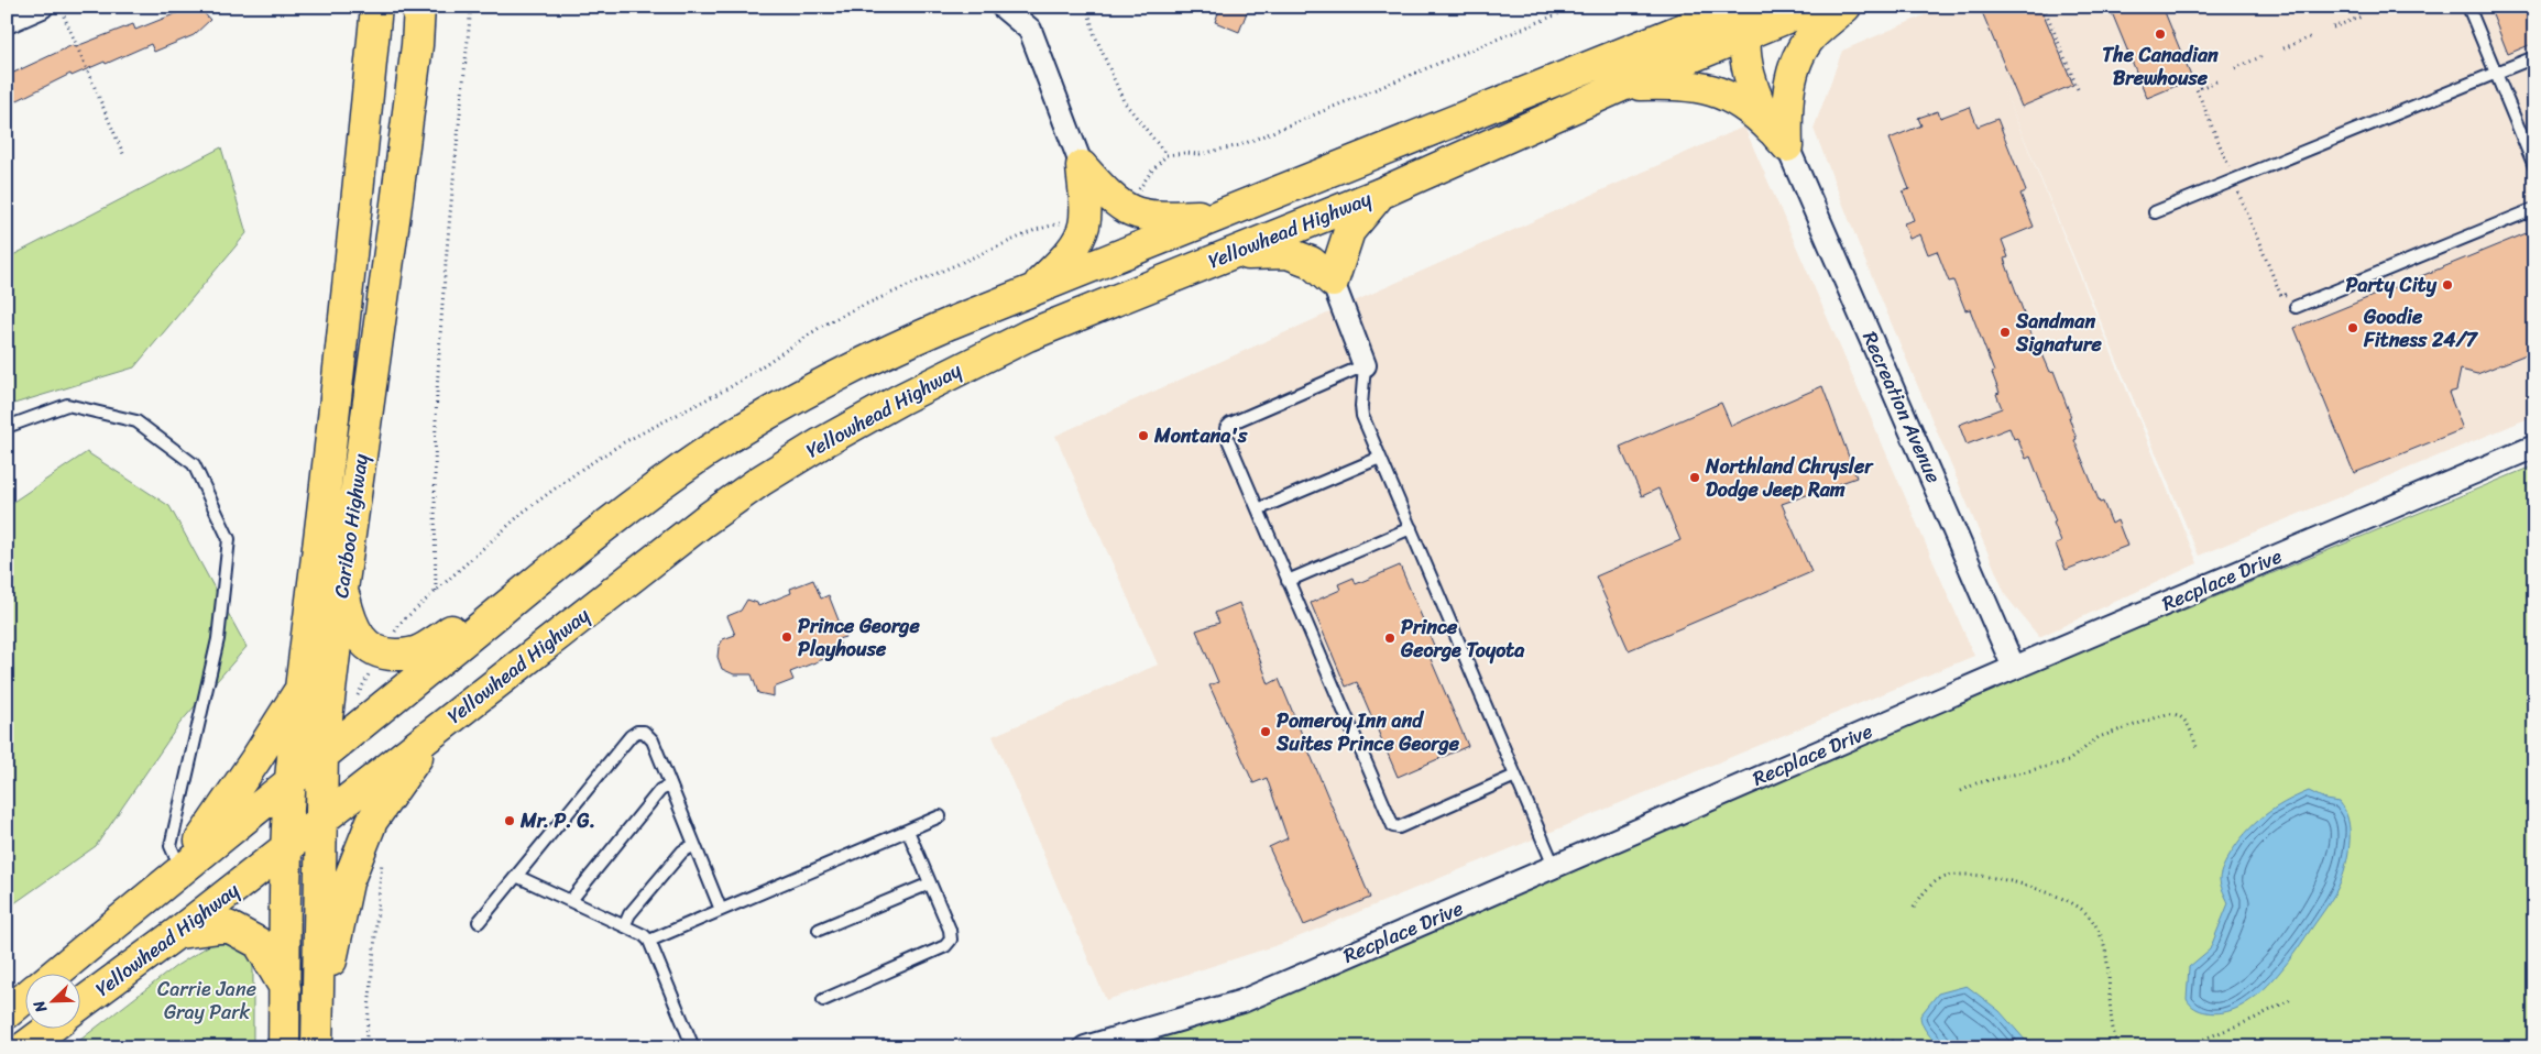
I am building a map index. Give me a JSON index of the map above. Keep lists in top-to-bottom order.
{
  "streets": {
    "highway": ["Yellowhead Highway", "Cariboo Highway"],
    "street": ["Recreation Avenue", "Recplace Drive"]
  },
  "crossings": [
    ["Yellowhead Highway", "Cariboo Highway"],
    ["Recreation Avenue", "Recplace Drive"]
  ],
  "parks": ["Carrie Jane Gray Park"],
  "places": [
    "The Canadian Brewhouse",
    "Party City",
    "Goodie Fitness 24/7",
    "Sandman Signature",
    "Montana's",
    "Northland Chrysler Dodge Jeep Ram",
    "Prince George Playhouse",
    "Prince George Toyota",
    "Pomeroy Inn and Suites Prince George",
    "Mr. P. G."
  ],
  "north": "bottom left"
}
